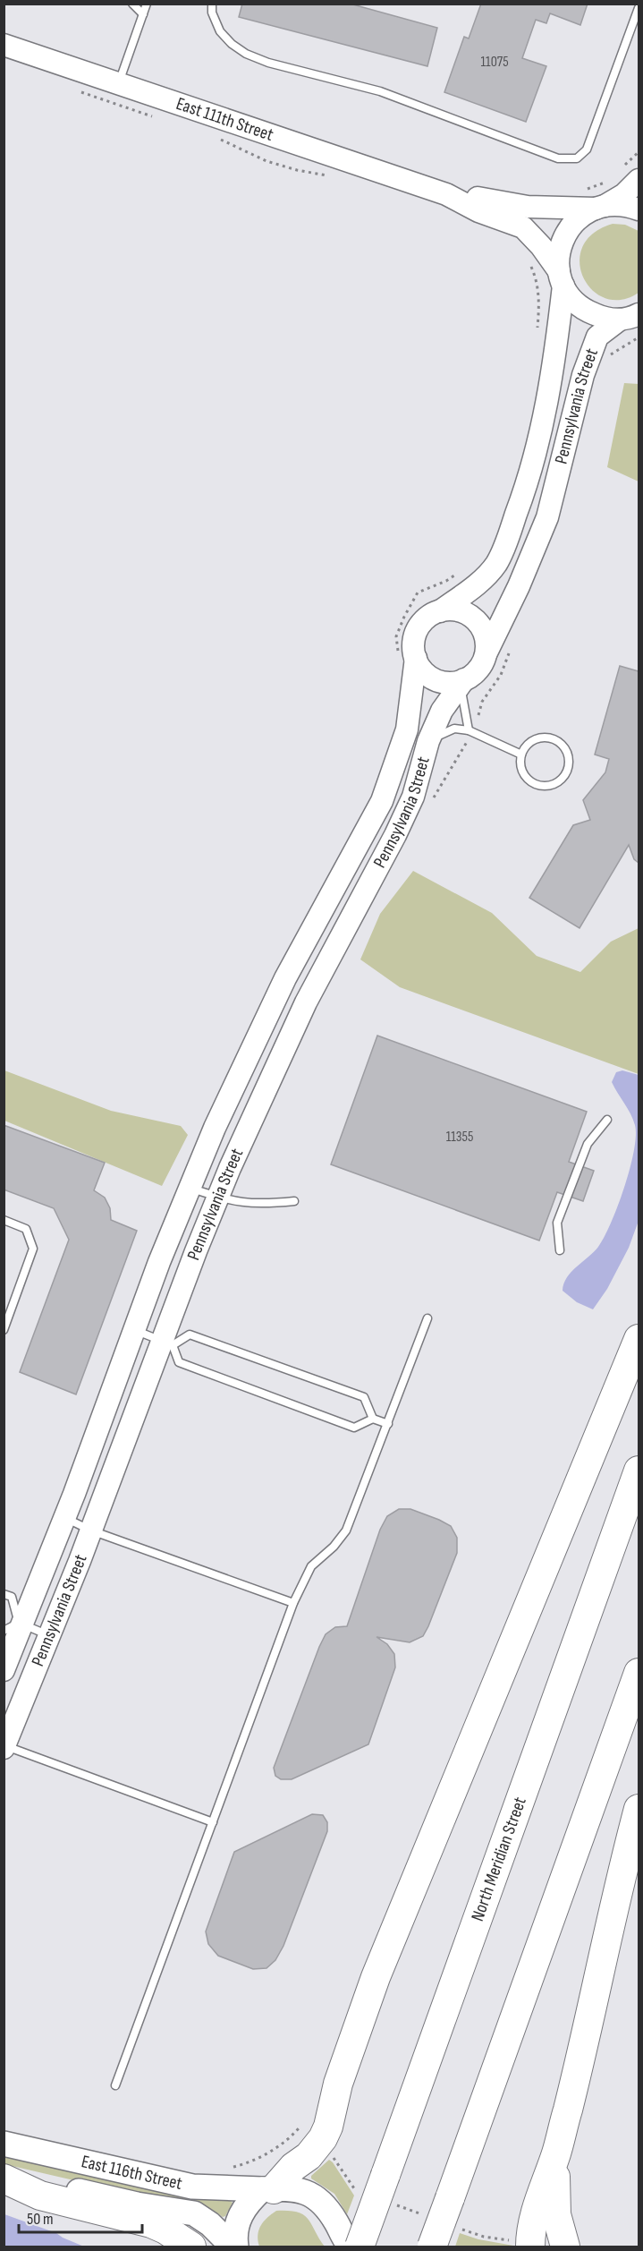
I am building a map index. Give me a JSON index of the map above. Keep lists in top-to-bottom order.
{
  "streets": {
    "highway": ["North Meridian Street"],
    "main road": ["East 111th Street", "Pennsylvania Street", "East 116th Street"]
  },
  "crossings": [
    ["East 111th Street", "Pennsylvania Street"]
  ],
  "house_numbers": ["11075", "11355"],
  "scale_bar": "50 m"
}
